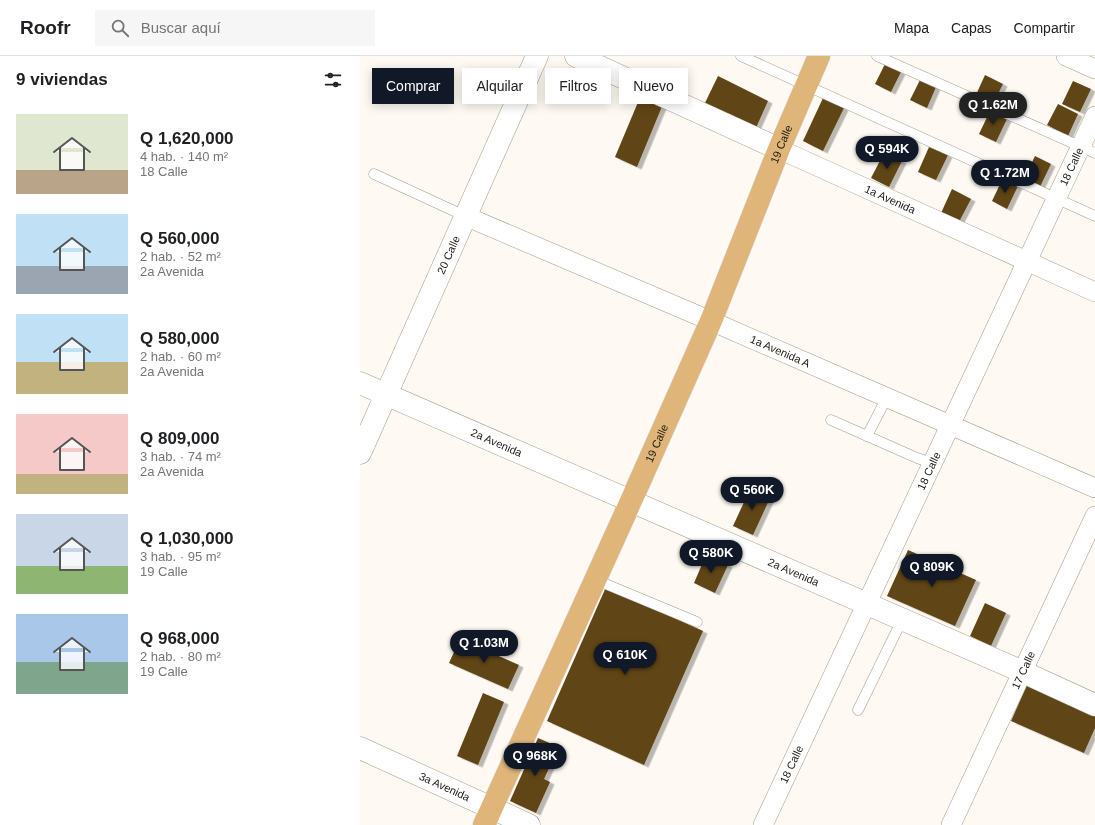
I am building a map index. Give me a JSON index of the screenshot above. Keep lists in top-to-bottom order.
{
  "streets": {
    "main road": ["19 Calle"],
    "street": [
      "18 Calle",
      "1a Avenida",
      "20 Calle",
      "1a Avenida A",
      "2a Avenida",
      "17 Calle",
      "3a Avenida"
    ]
  },
  "crossings": [
    ["19 Calle", "1a Avenida"],
    ["19 Calle", "1a Avenida A"],
    ["19 Calle", "2a Avenida"],
    ["19 Calle", "3a Avenida"],
    ["18 Calle", "1a Avenida"],
    ["18 Calle", "1a Avenida A"],
    ["18 Calle", "2a Avenida"],
    ["20 Calle", "1a Avenida A"],
    ["20 Calle", "2a Avenida"],
    ["2a Avenida", "17 Calle"]
  ],
  "page": {
    "header": "Roofr",
    "search": "Buscar aquí",
    "nav": ["Mapa", "Capas", "Compartir"],
    "heading": "9 viviendas",
    "chip": [
      "Comprar",
      "Alquilar",
      "Filtros",
      "Nuevo"
    ],
    "price": [
      "Q 1.62M",
      "Q 594K",
      "Q 1.72M",
      "Q 560K",
      "Q 580K",
      "Q 809K",
      "Q 1.03M",
      "Q 610K",
      "Q 968K"
    ],
    "list": [
      {
        "name": "Q 1,620,000",
        "note": "4 hab. · 140 m² · 18 Calle"
      },
      {
        "name": "Q 560,000",
        "note": "2 hab. · 52 m² · 2a Avenida"
      },
      {
        "name": "Q 580,000",
        "note": "2 hab. · 60 m² · 2a Avenida"
      },
      {
        "name": "Q 809,000",
        "note": "3 hab. · 74 m² · 2a Avenida"
      },
      {
        "name": "Q 1,030,000",
        "note": "3 hab. · 95 m² · 19 Calle"
      },
      {
        "name": "Q 968,000",
        "note": "2 hab. · 80 m² · 19 Calle"
      }
    ]
  }
}
